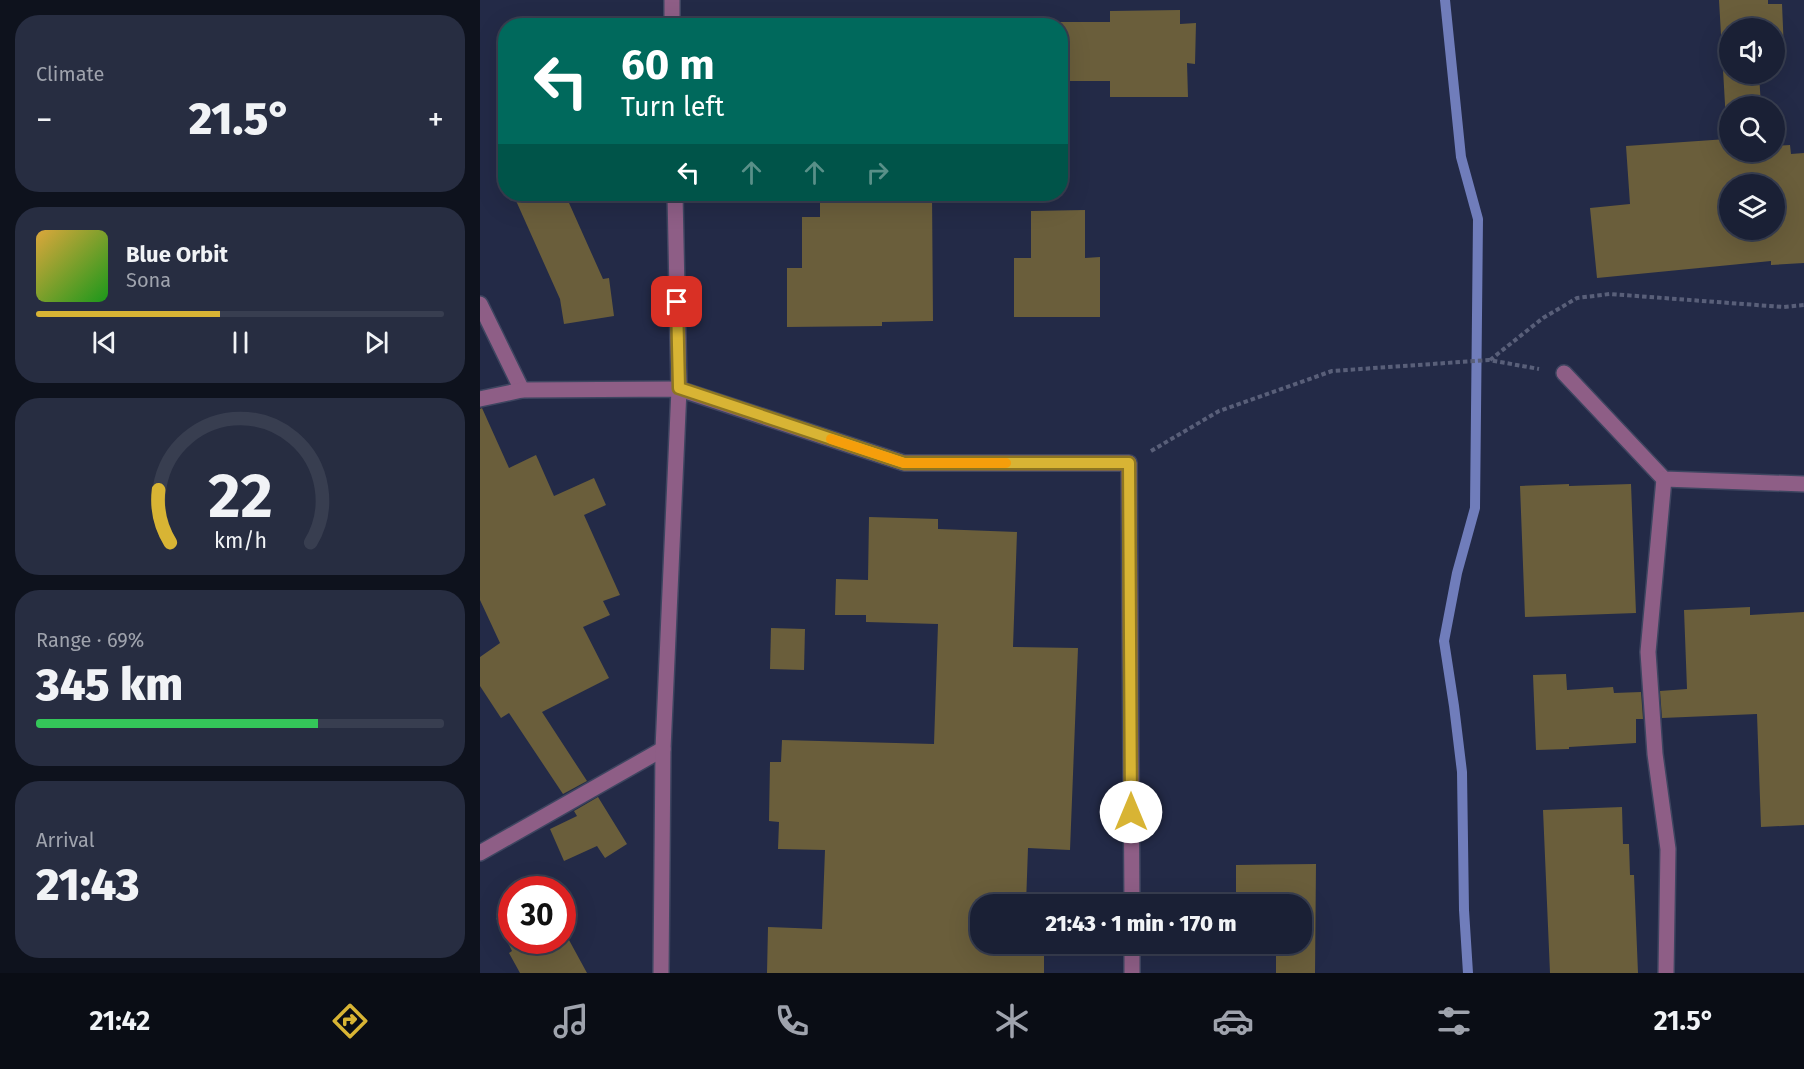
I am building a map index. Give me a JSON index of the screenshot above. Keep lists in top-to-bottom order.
{
  "page": {
    "tile": [
      "Climate",
      ["Range · 69%", "345 km"],
      ["Arrival", "21:43"]
    ],
    "turn": ["60 m", "Turn left"],
    "heat": ["−", "21.5°", "+"],
    "song": ["Blue Orbit", "Sona"],
    "limit": "30",
    "trip": "21:43 · 1 min · 170 m",
    "tabs": ["21:42", "21.5°"],
    "gauge": ["22", "km/h"]
  }
}
